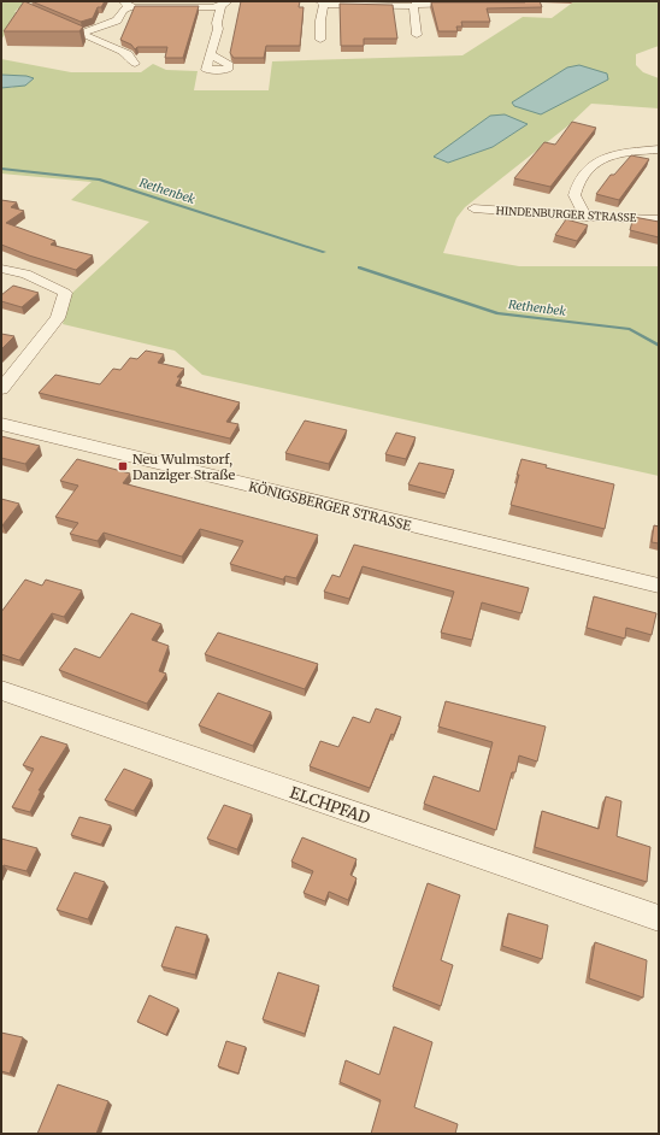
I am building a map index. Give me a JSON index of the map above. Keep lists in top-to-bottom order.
{
  "streets": {
    "street": ["HINDENBURGER STRASSE", "KÖNIGSBERGER STRASSE", "ELCHPFAD"]
  },
  "water": ["Rethenbek"],
  "places": {
    "transit": ["Neu Wulmstorf, Danziger Straße"]
  }
}
